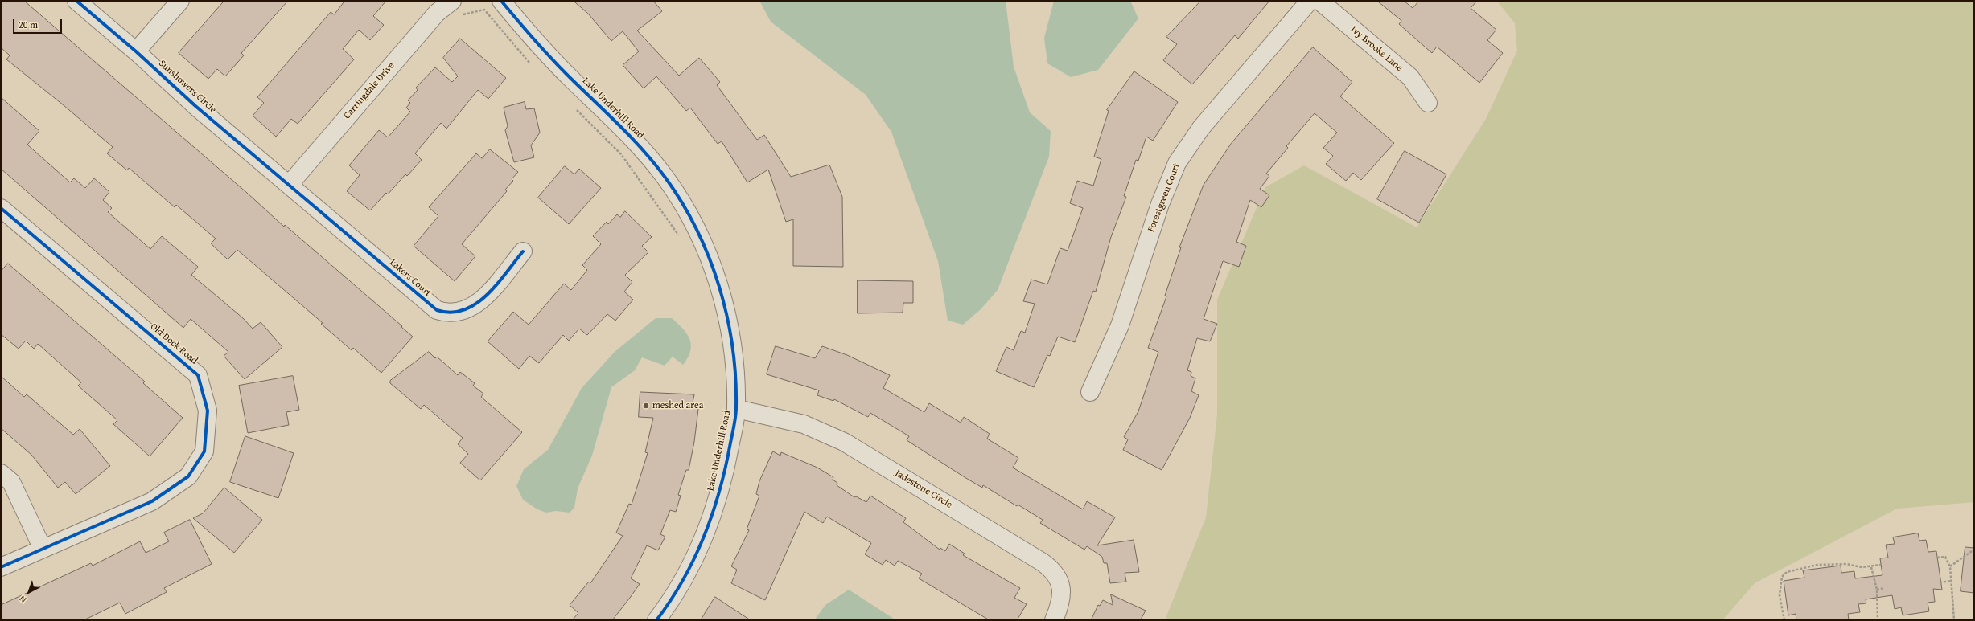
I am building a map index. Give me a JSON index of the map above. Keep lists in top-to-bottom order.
{
  "streets": {
    "street": [
      "Ivy Brooke Lane",
      "Sunshowers Circle",
      "Carringdale Drive",
      "Lake Underhill Road",
      "Forestgreen Court",
      "Lakers Court",
      "Old Dock Road",
      "Jadestone Circle"
    ]
  },
  "crossings": [
    ["Sunshowers Circle", "Carringdale Drive"],
    ["Sunshowers Circle", "Lakers Court"],
    ["Carringdale Drive", "Lakers Court"],
    ["Lake Underhill Road", "Jadestone Circle"]
  ],
  "places": ["meshed area"],
  "scale_bar": "20 m",
  "north": "bottom left"
}
